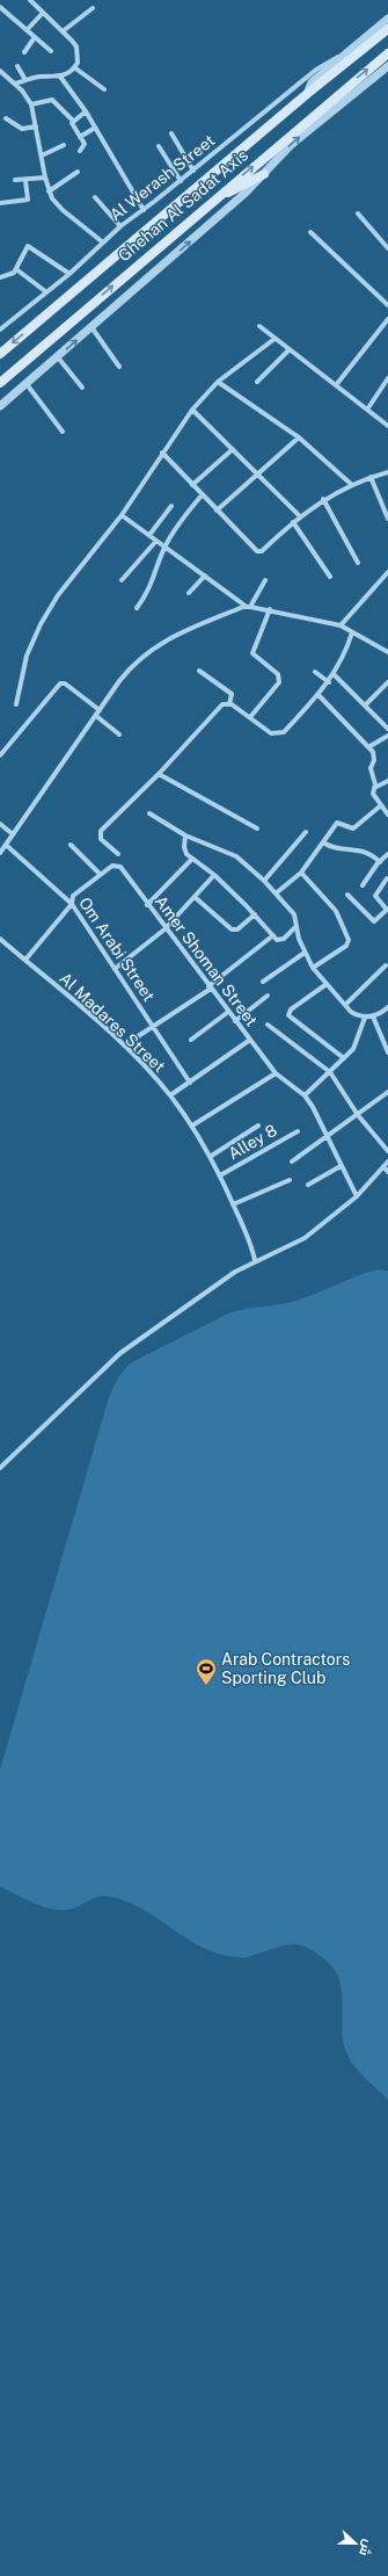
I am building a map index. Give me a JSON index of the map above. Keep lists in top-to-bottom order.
{
  "streets": {
    "main road": ["Ghehan Al Sadat Axis"],
    "street": [
      "Al Werash Street",
      "Om Arabi Street",
      "Amer Shoman Street",
      "Al Madares Street",
      "Alley 8"
    ]
  },
  "crossings": [
    ["Al Madares Street", "Alley 8"]
  ],
  "places": {
    "sports": ["Arab Contractors Sporting Club"]
  },
  "north": "right"
}
